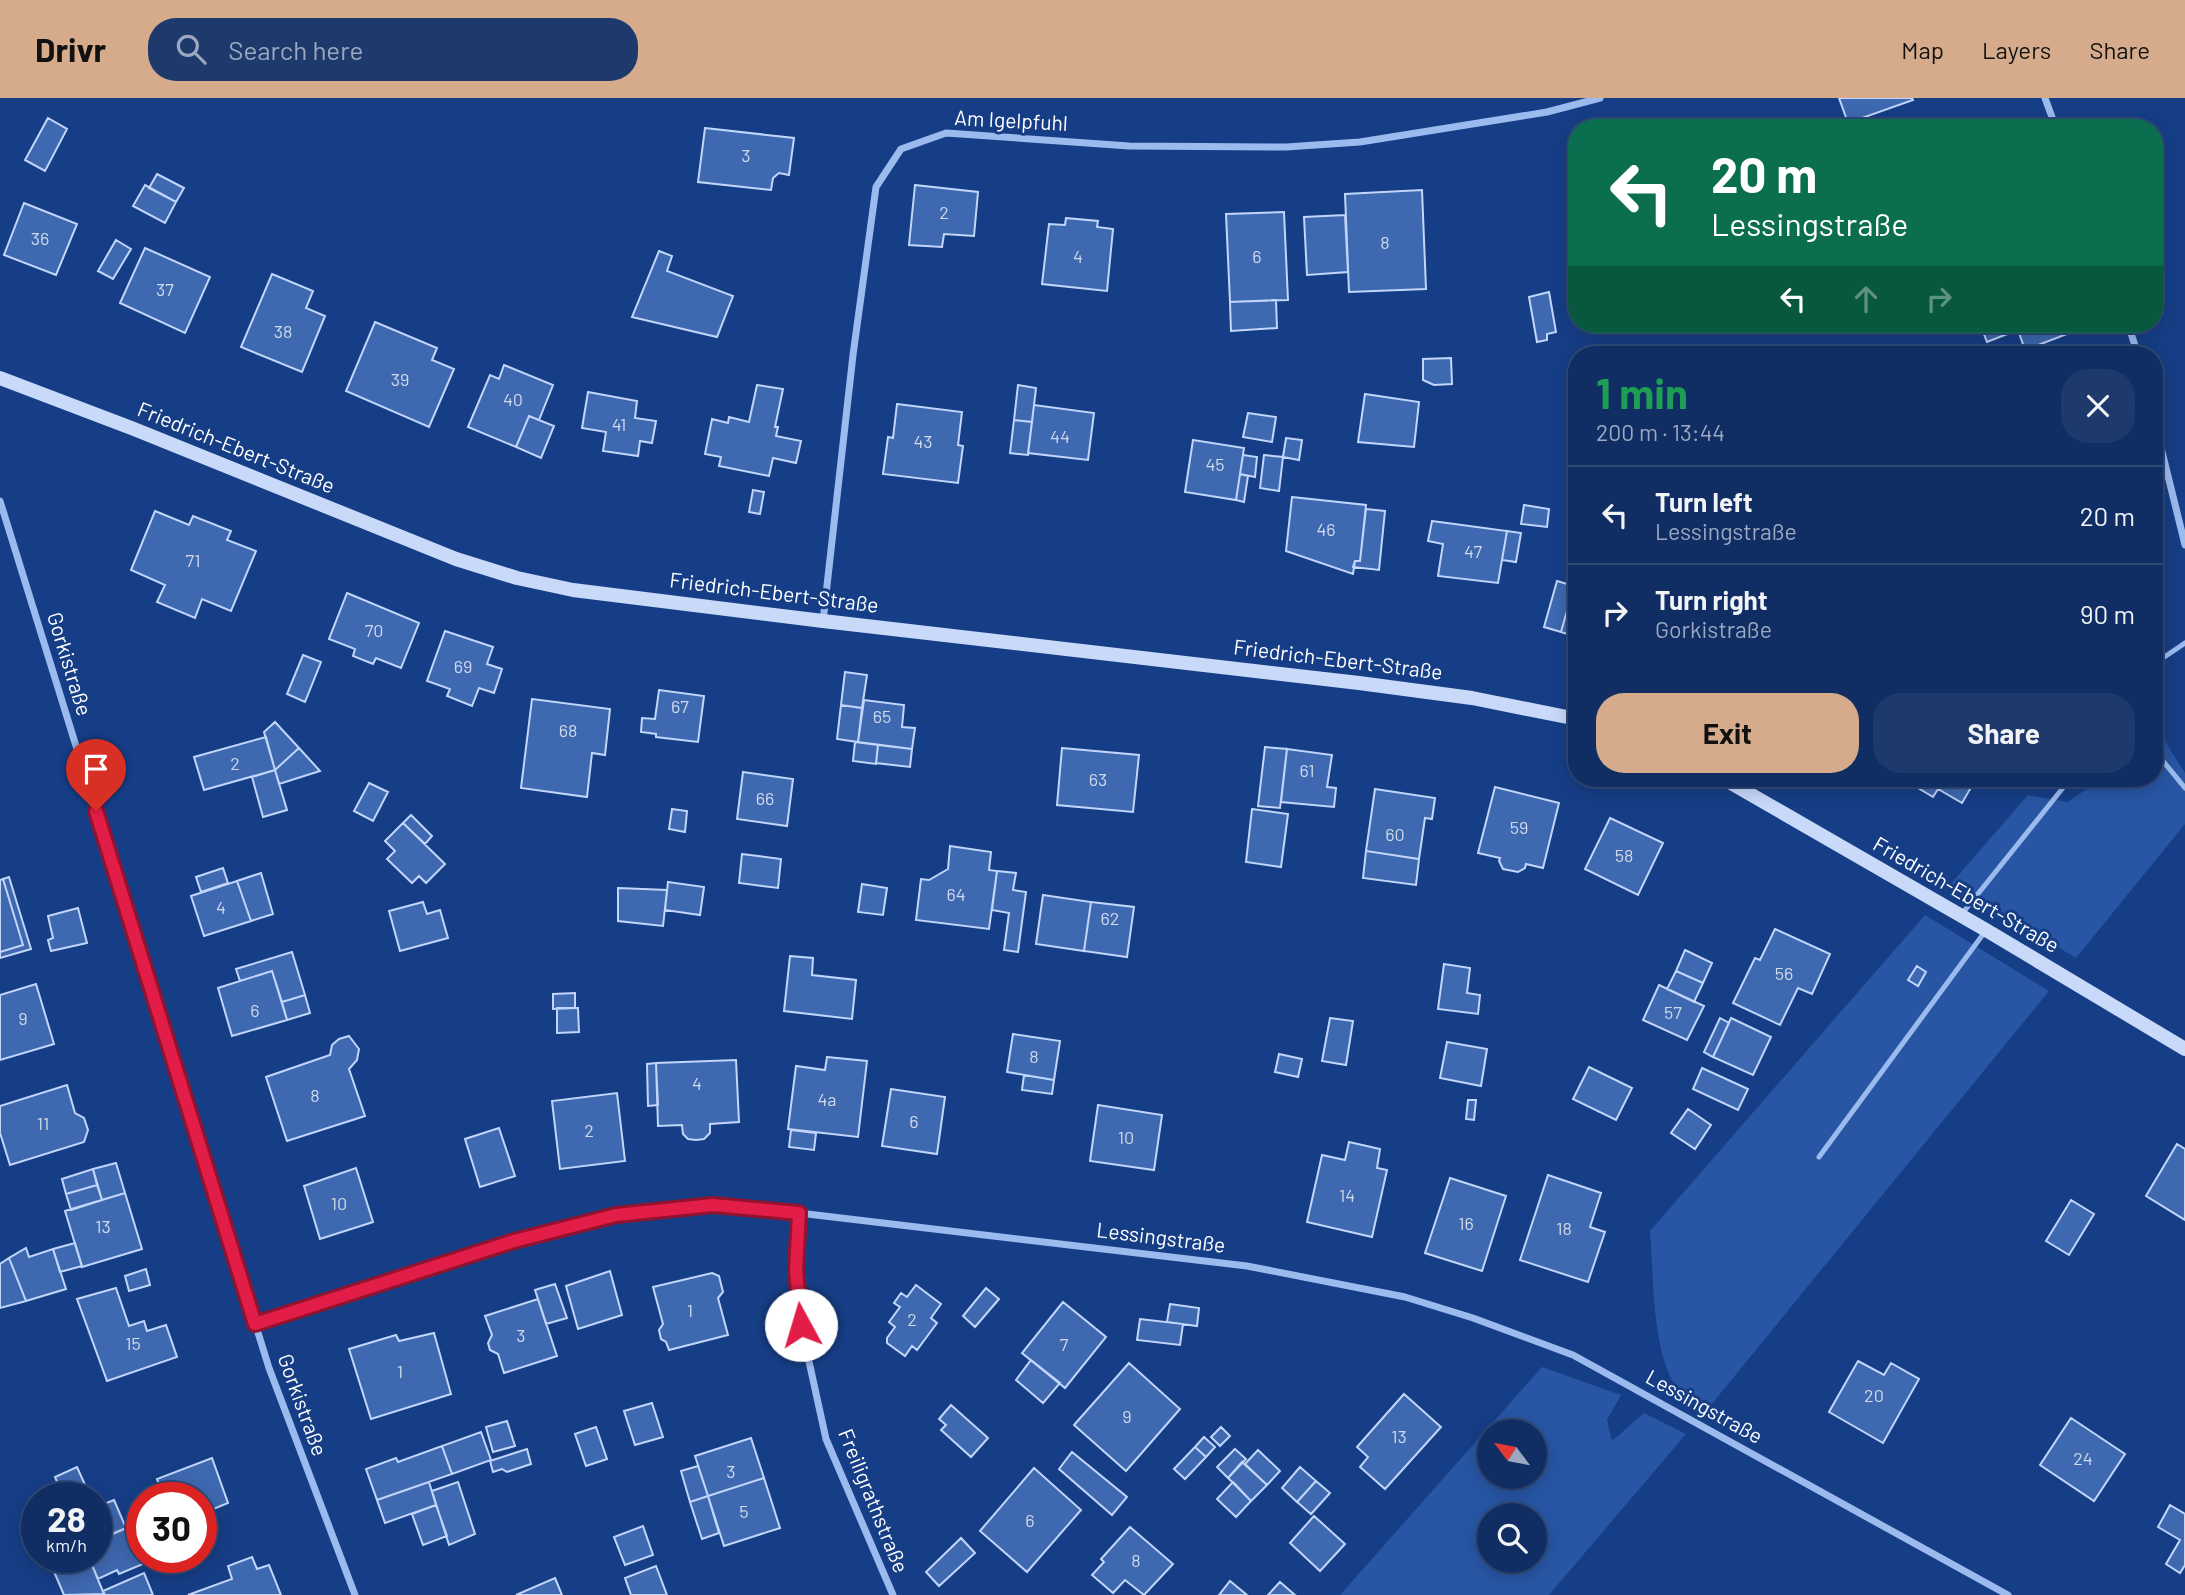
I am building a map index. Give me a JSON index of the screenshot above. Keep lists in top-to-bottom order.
{
  "streets": {
    "street": [
      "Am Igelpfuhl",
      "Friedrich-Ebert-Straße",
      "Gorkistraße",
      "Lessingstraße",
      "Freiligrathstraße"
    ]
  },
  "crossings": [
    ["Am Igelpfuhl", "Friedrich-Ebert-Straße"],
    ["Gorkistraße", "Lessingstraße"],
    ["Lessingstraße", "Freiligrathstraße"]
  ],
  "house_numbers": [
    "3",
    "2",
    "36",
    "8",
    "4",
    "6",
    "37",
    "38",
    "39",
    "40",
    "41",
    "44",
    "43",
    "45",
    "46",
    "47",
    "71",
    "70",
    "69",
    "67",
    "65",
    "68",
    "2",
    "61",
    "63",
    "66",
    "59",
    "60",
    "58",
    "64",
    "4",
    "62",
    "56",
    "6",
    "57",
    "9",
    "8",
    "4",
    "8",
    "4a",
    "6",
    "11",
    "2",
    "10",
    "14",
    "10",
    "16",
    "13",
    "18",
    "1",
    "2",
    "3",
    "15",
    "7",
    "1",
    "20",
    "9",
    "13",
    "24",
    "3",
    "5",
    "6",
    "8"
  ],
  "north": "top left",
  "page": {
    "header": "Drivr",
    "search": "Search here",
    "nav": ["Map", "Layers", "Share"],
    "turn": ["20 m", "Lessingstraße"],
    "heading": ["1 min", "200 m · 13:44"],
    "list": [
      {
        "name": "Turn left",
        "note": "Lessingstraße",
        "value": "20 m"
      },
      {
        "name": "Turn right",
        "note": "Gorkistraße",
        "value": "90 m"
      }
    ],
    "buttons": ["Exit", "Share"],
    "speed": "28 km/h",
    "limit": "30"
  }
}
